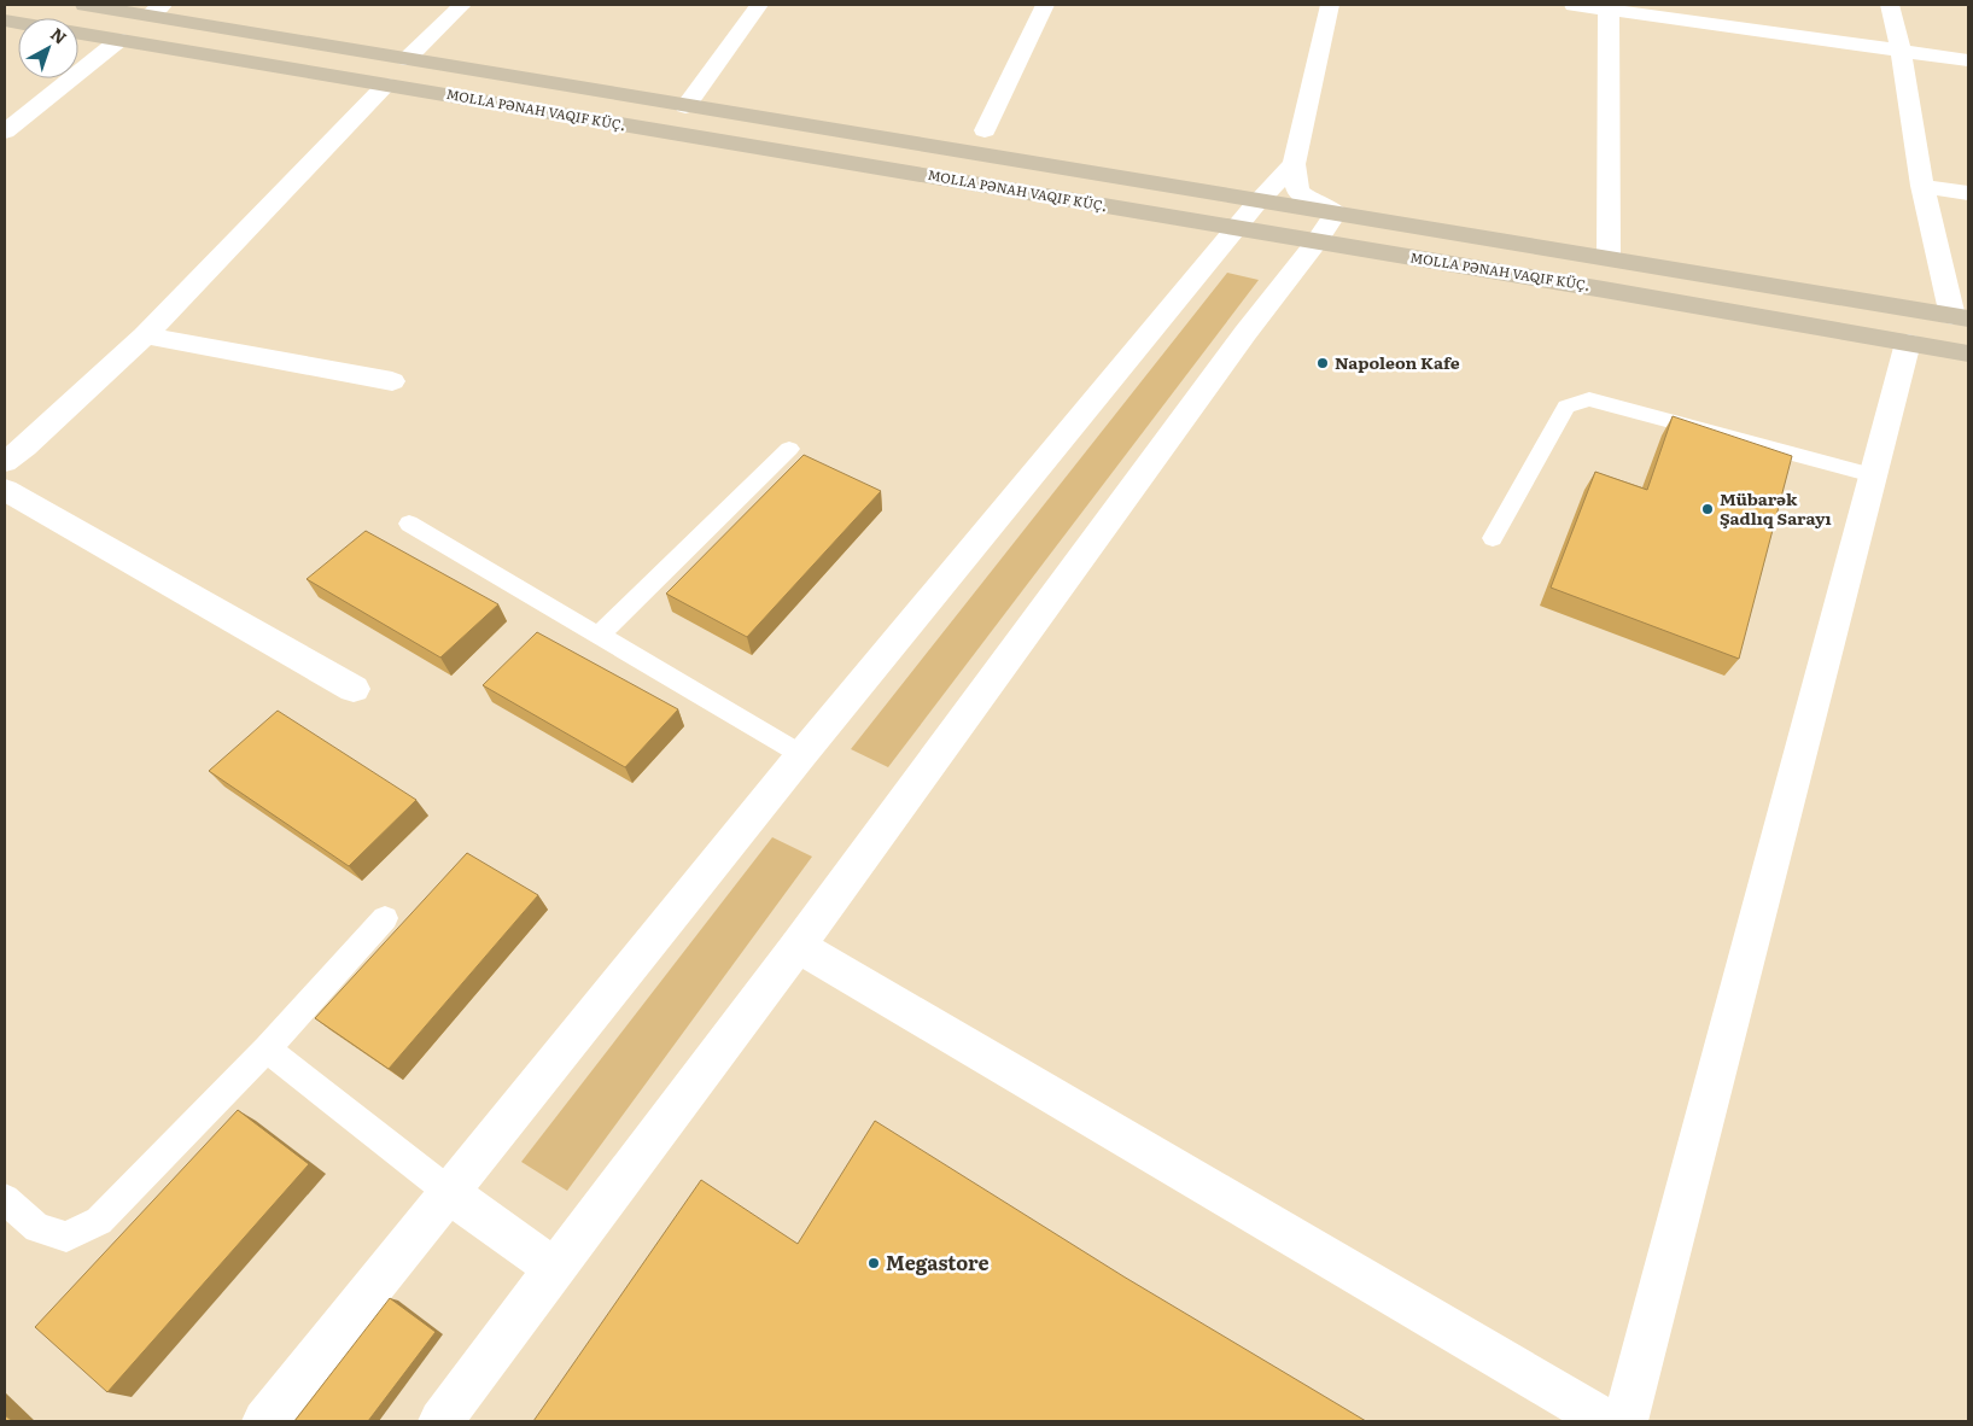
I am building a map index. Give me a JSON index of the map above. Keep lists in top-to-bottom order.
{
  "streets": {
    "main road": ["MOLLA PƏNAH VAQIF KÜÇ."]
  },
  "places": ["Napoleon Kafe", "Mübarək Şadlıq Sarayı", "Megastore"],
  "north": "top right"
}
